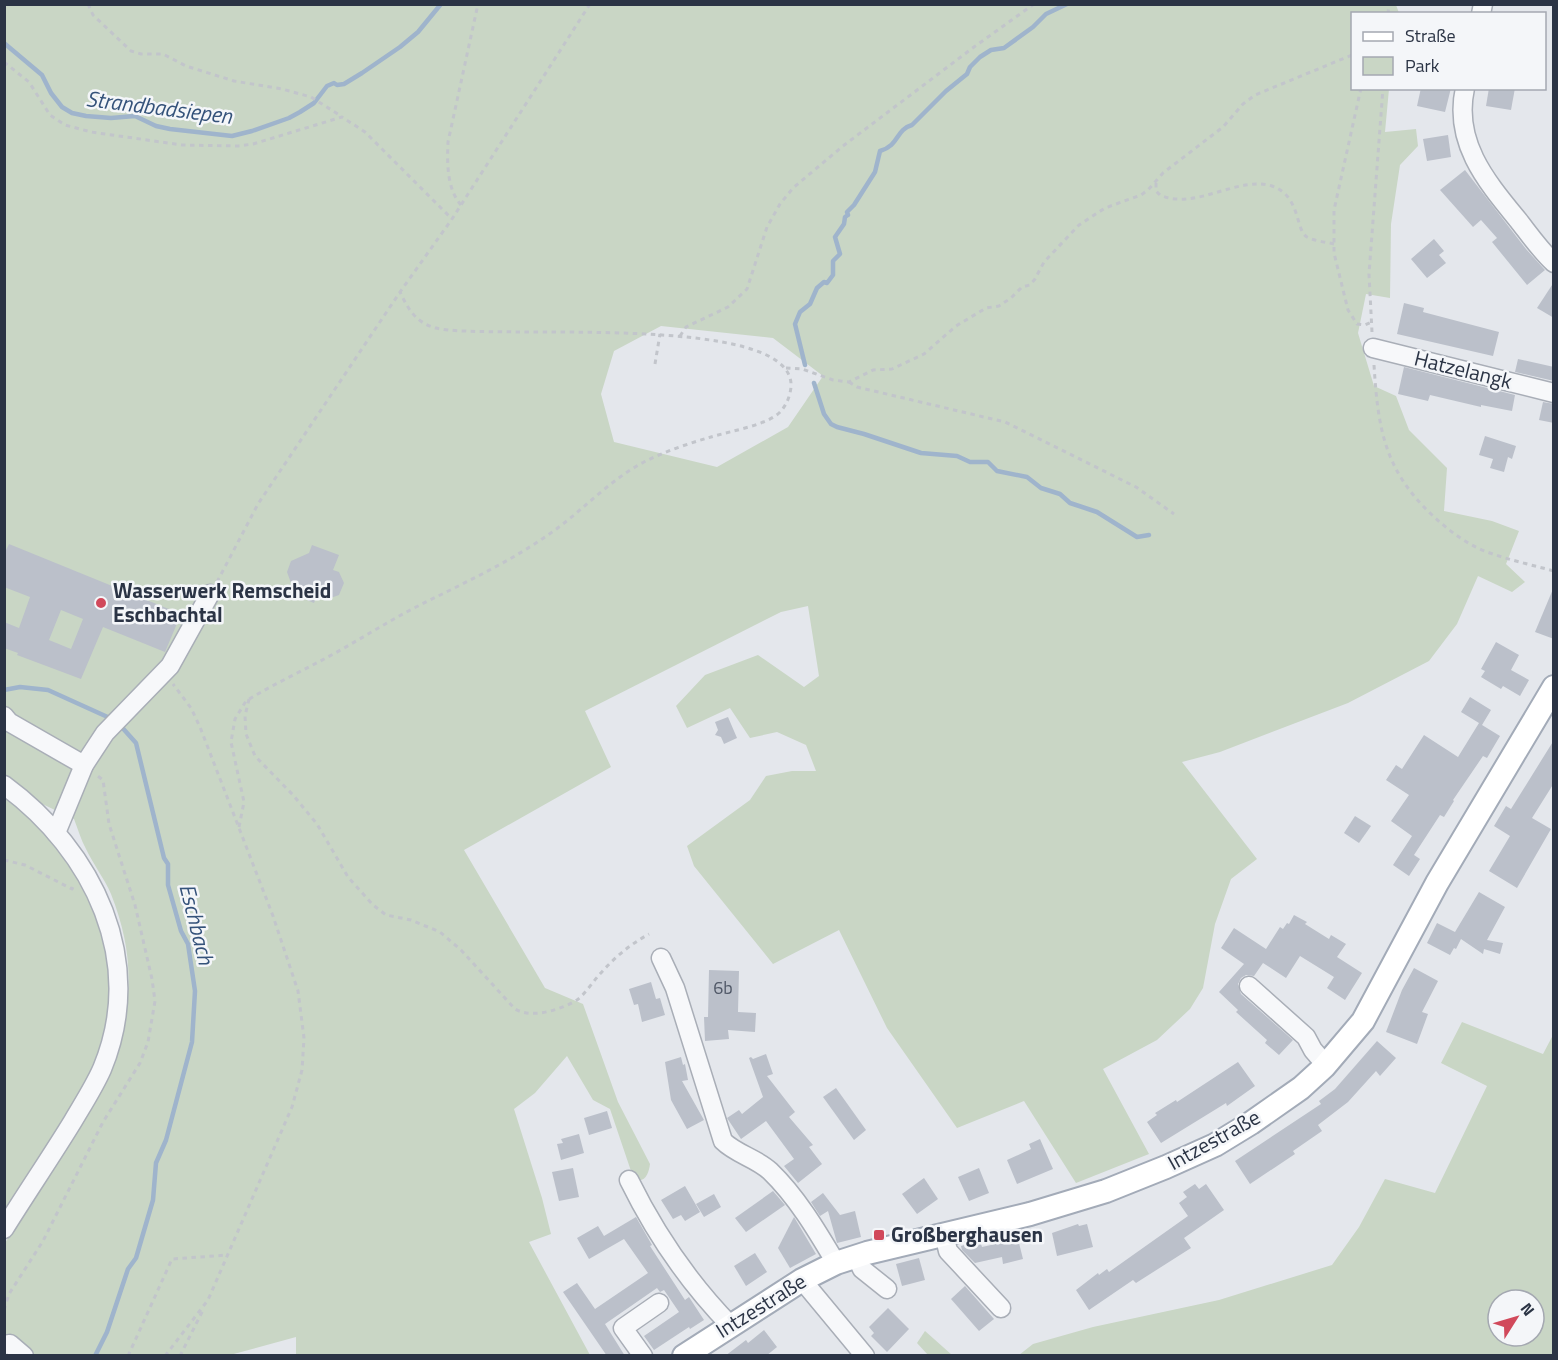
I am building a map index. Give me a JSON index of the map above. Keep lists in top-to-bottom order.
{
  "streets": {
    "main road": ["Intzestraße"],
    "street": ["Hatzelangk"]
  },
  "water": ["Strandbadsiepen", "Eschbach"],
  "places": {
    "other": ["Wasserwerk Remscheid Eschbachtal"],
    "transit": ["Großberghausen"]
  },
  "house_numbers": ["6b"],
  "legend": ["Straße", "Park"],
  "north": "top right"
}
